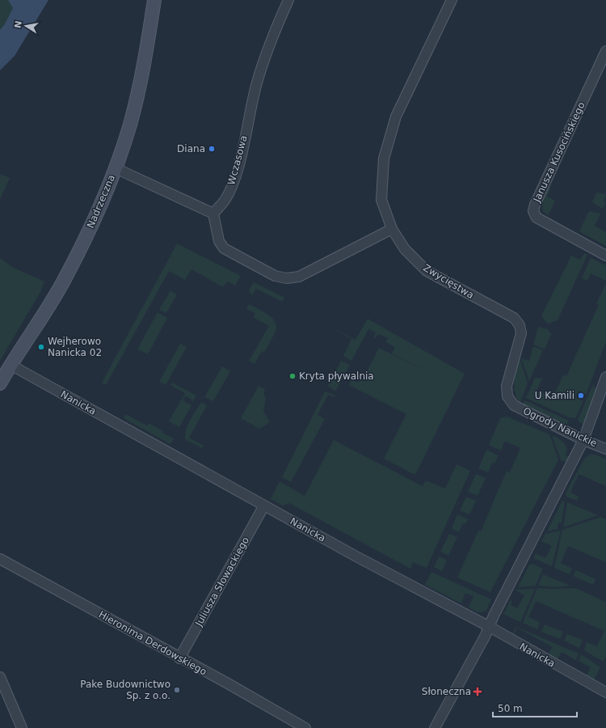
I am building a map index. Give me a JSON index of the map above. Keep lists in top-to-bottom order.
{
  "streets": {
    "main road": ["Nadrzeczna"],
    "street": [
      "Janusza Kusocińskiego",
      "Wczasowa",
      "Zwycięstwa",
      "Nanicka",
      "Ogrody Nanickie",
      "Juliusza Słowackiego",
      "Hieronima Derdowskiego"
    ]
  },
  "crossings": [
    ["Nadrzeczna", "Nanicka"],
    ["Zwycięstwa", "Ogrody Nanickie"],
    ["Nanicka", "Juliusza Słowackiego"],
    ["Juliusza Słowackiego", "Hieronima Derdowskiego"]
  ],
  "places": {
    "other": [
      "Diana",
      "Wejherowo Nanicka 02",
      "Kryta pływalnia",
      "U Kamili",
      "Pake Budownictwo Sp. z o.o."
    ],
    "health": ["Słoneczna"]
  },
  "scale_bar": "50 m",
  "north": "left"
}
